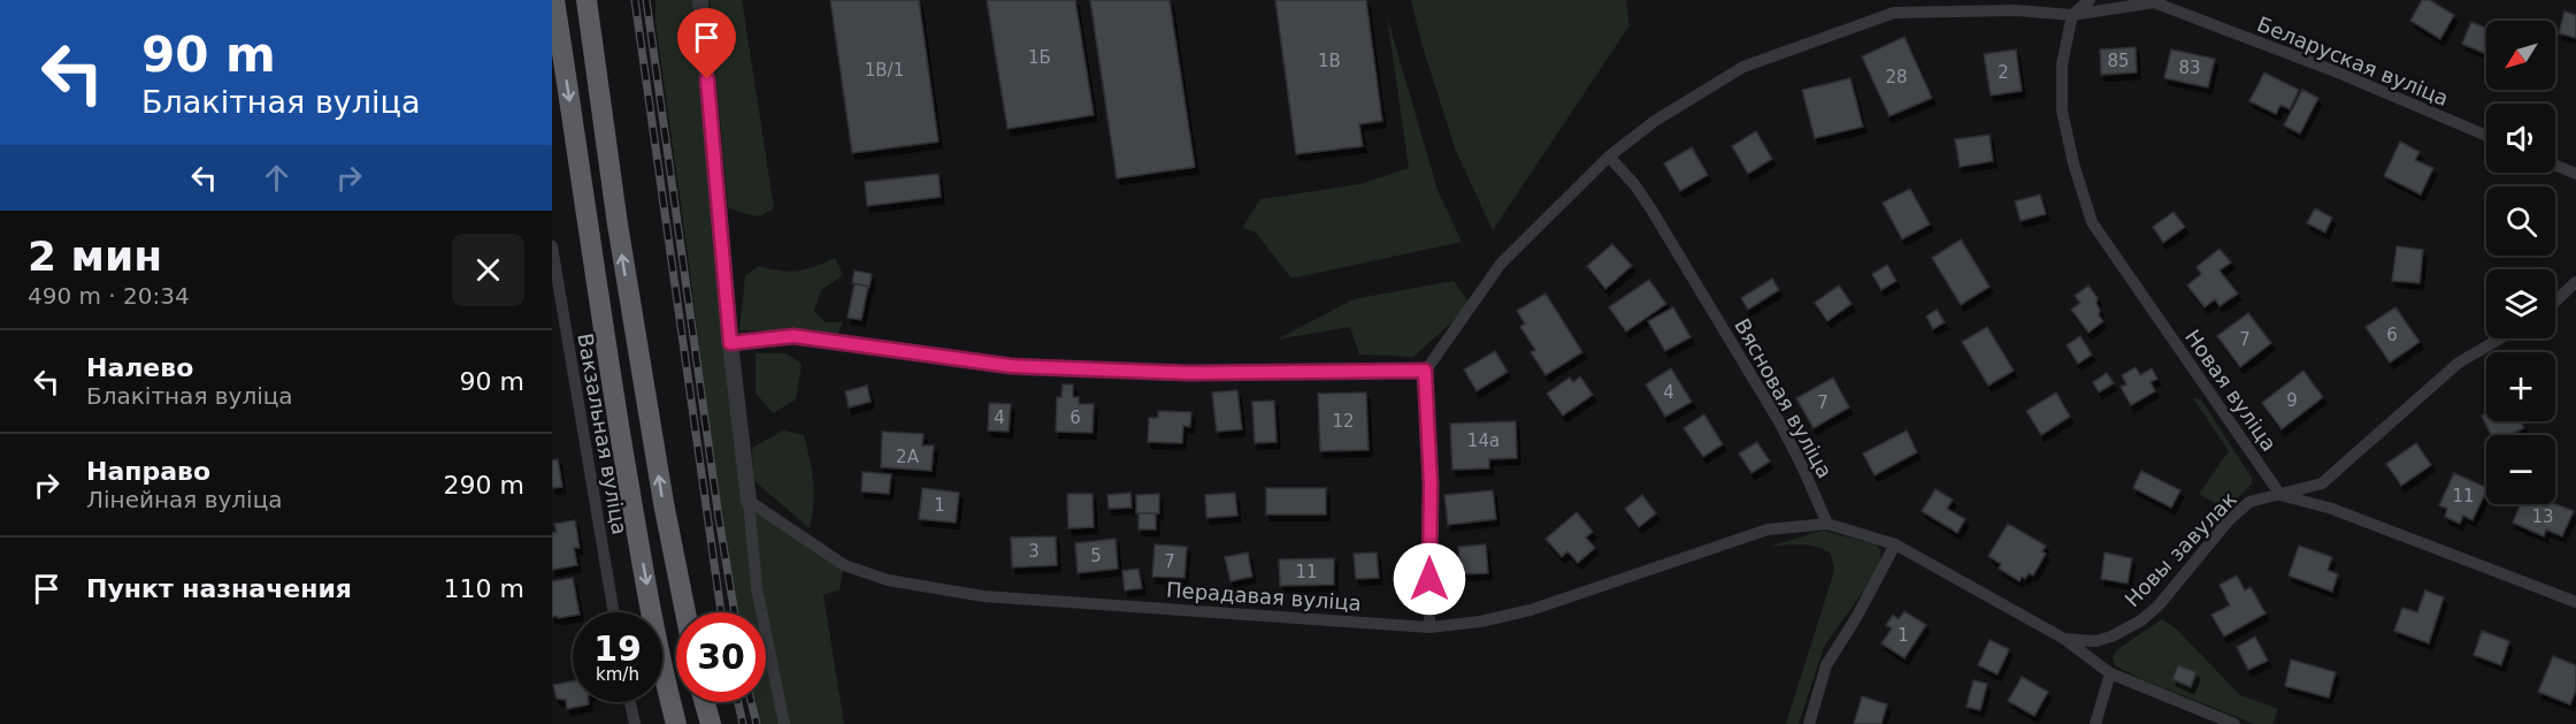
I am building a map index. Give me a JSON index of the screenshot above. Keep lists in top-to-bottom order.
{
  "streets": {
    "street": [
      "Беларуская вуліца",
      "Новая вуліца",
      "Вясновая вуліца",
      "Вакзальная вуліца",
      "Новы завулак",
      "Перадавая вуліца"
    ]
  },
  "crossings": [
    ["Беларуская вуліца", "Новая вуліца"],
    ["Беларуская вуліца", "Вясновая вуліца"],
    ["Новая вуліца", "Новы завулак"],
    ["Вясновая вуліца", "Перадавая вуліца"]
  ],
  "house_numbers": [
    "1Б",
    "1В",
    "85",
    "83",
    "1В/1",
    "2",
    "28",
    "6",
    "7",
    "4",
    "9",
    "7",
    "4",
    "6",
    "12",
    "14а",
    "2А",
    "11",
    "1",
    "13",
    "3",
    "5",
    "7",
    "11",
    "1"
  ],
  "north": "bottom left",
  "page": {
    "turn": ["90 m", "Блакітная вуліца"],
    "map_buttons": ["+", "−"],
    "heading": ["2 мин", "490 m · 20:34"],
    "list": [
      {
        "name": "Налево",
        "note": "Блакітная вуліца",
        "value": "90 m"
      },
      {
        "name": "Направо",
        "note": "Лінейная вуліца",
        "value": "290 m"
      },
      {
        "name": "Пункт назначения",
        "value": "110 m"
      }
    ],
    "speed": "19 km/h",
    "limit": "30"
  }
}
